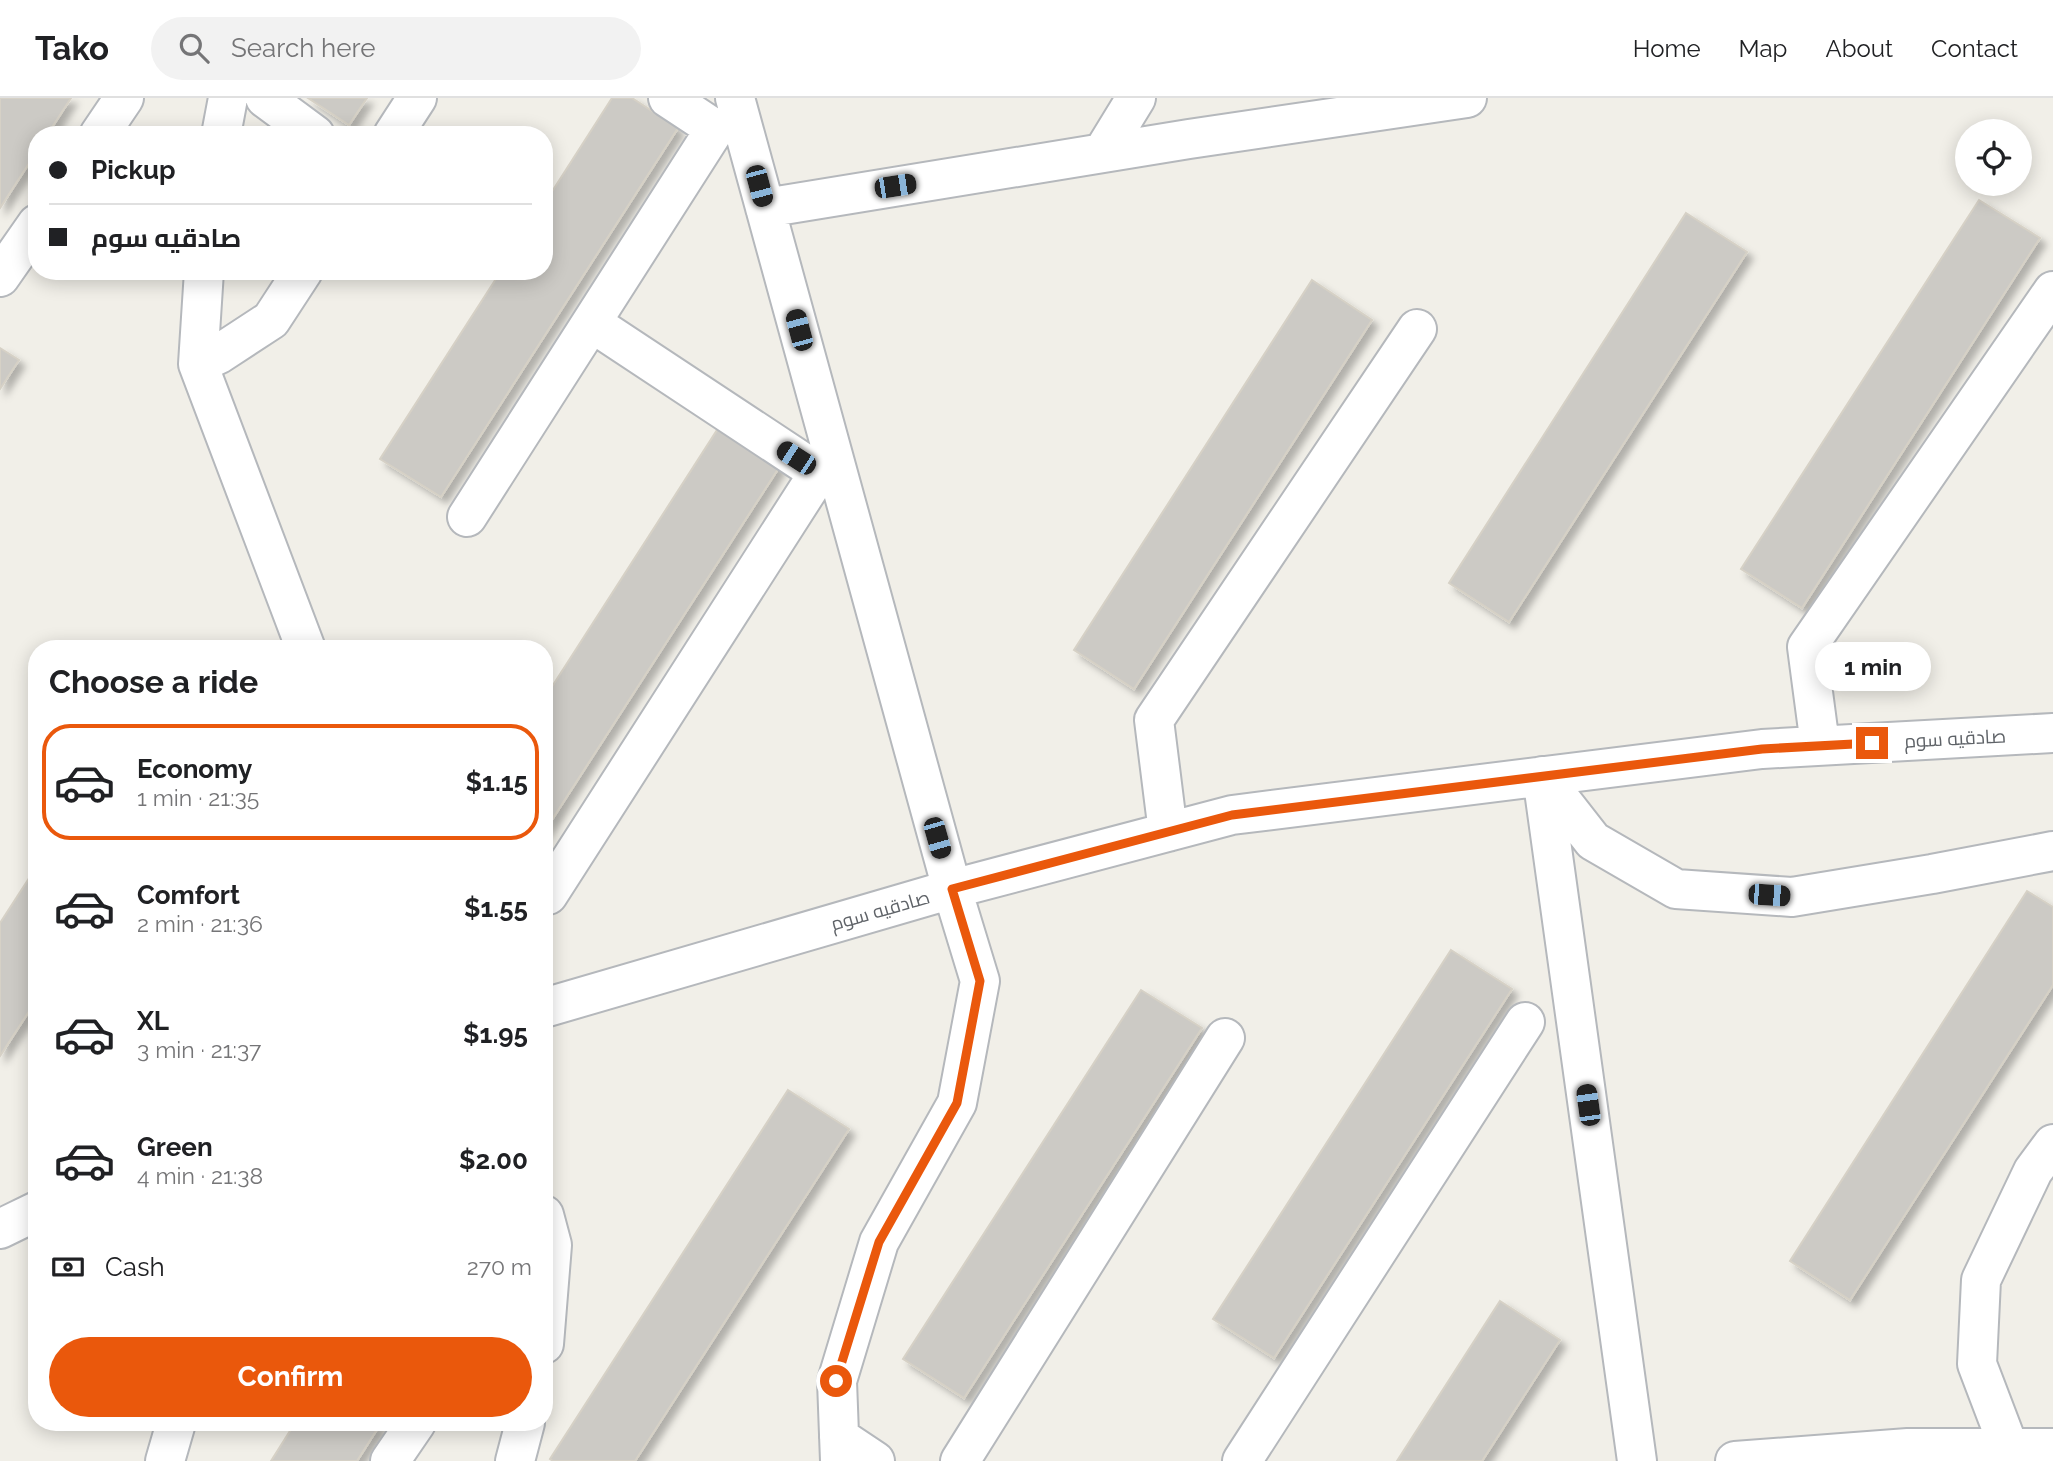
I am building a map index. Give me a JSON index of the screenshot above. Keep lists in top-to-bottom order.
{
  "streets": {
    "street": ["صادقیه سوم"]
  },
  "page": {
    "header": "Tako",
    "search": "Search here",
    "nav": [
      "Home",
      "Map",
      "About",
      "Contact"
    ],
    "banner": ["Pickup", "صادقیه سوم"],
    "heading": "Choose a ride",
    "bubble": "1 min",
    "list": [
      {
        "name": "Economy",
        "note": "1 min · 21:35",
        "value": "$1.15"
      },
      {
        "name": "Comfort",
        "note": "2 min · 21:36",
        "value": "$1.55"
      },
      {
        "name": "XL",
        "note": "3 min · 21:37",
        "value": "$1.95"
      },
      {
        "name": "Green",
        "note": "4 min · 21:38",
        "value": "$2.00"
      }
    ],
    "pay": ["Cash", "270 m"],
    "buttons": "Confirm"
  }
}
